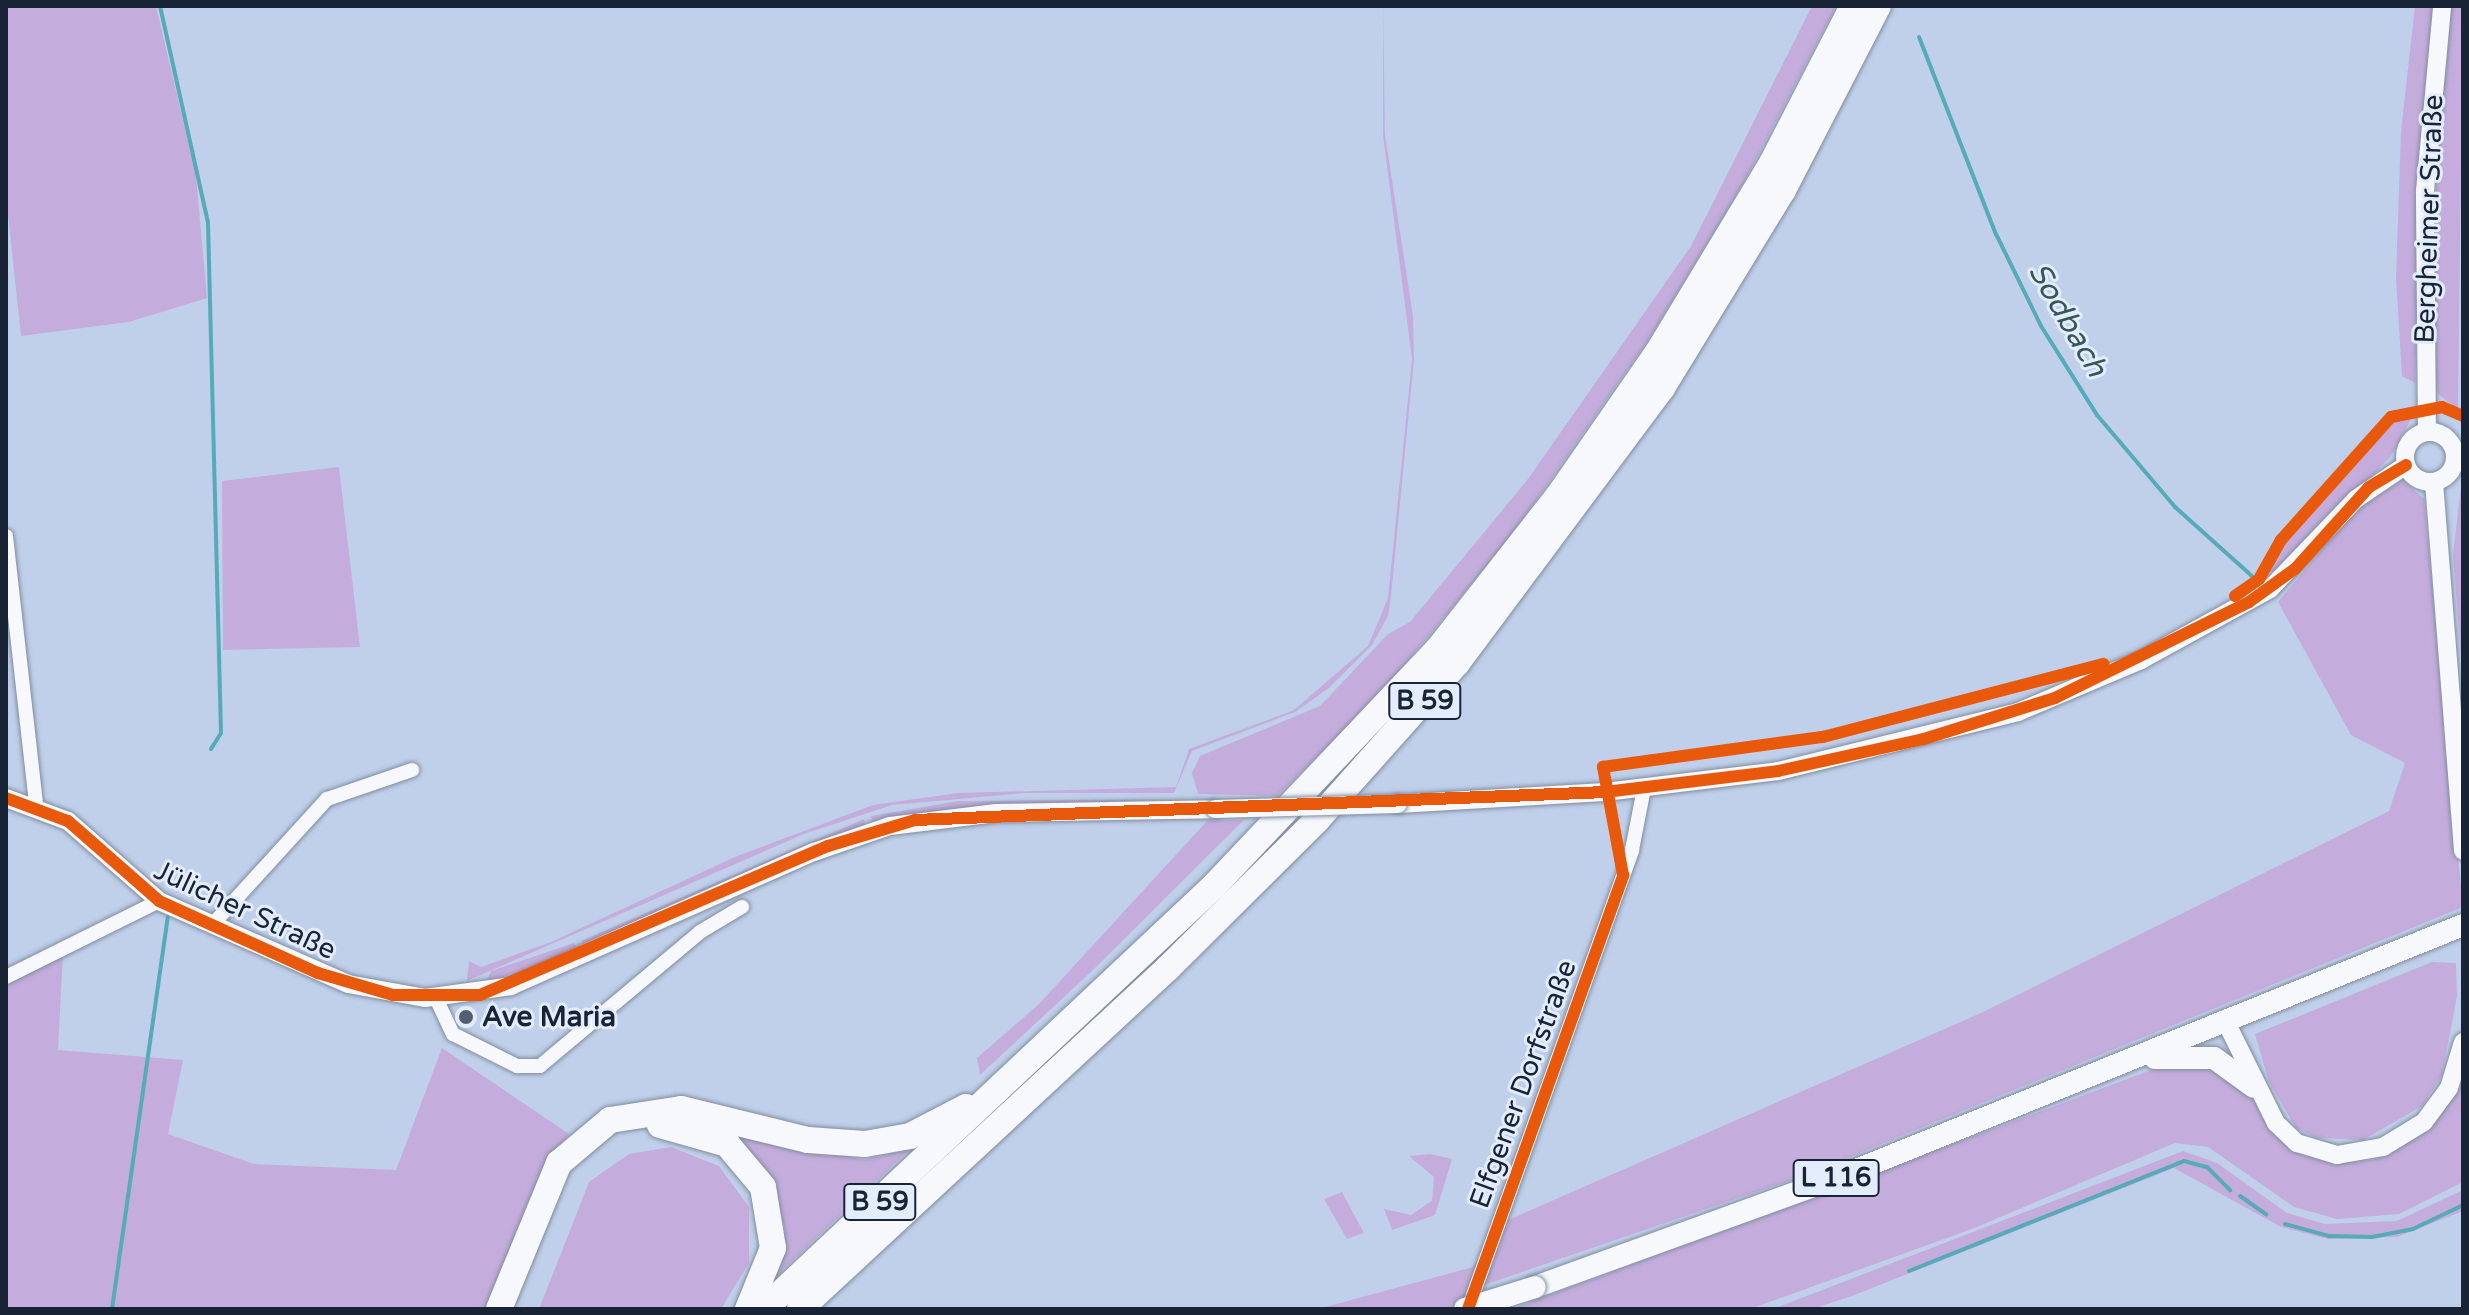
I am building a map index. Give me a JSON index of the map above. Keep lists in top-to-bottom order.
{
  "streets": {
    "highway": ["B 59"],
    "main road": ["L 116"],
    "street": ["Bergheimer Straße", "Jülicher Straße", "Elfgener Dorfstraße"]
  },
  "crossings": [
    ["Bergheimer Straße", "Jülicher Straße"],
    ["Jülicher Straße", "Elfgener Dorfstraße"],
    ["Elfgener Dorfstraße", "L 116"]
  ],
  "water": ["Sodbach"],
  "places": ["Ave Maria"]
}
